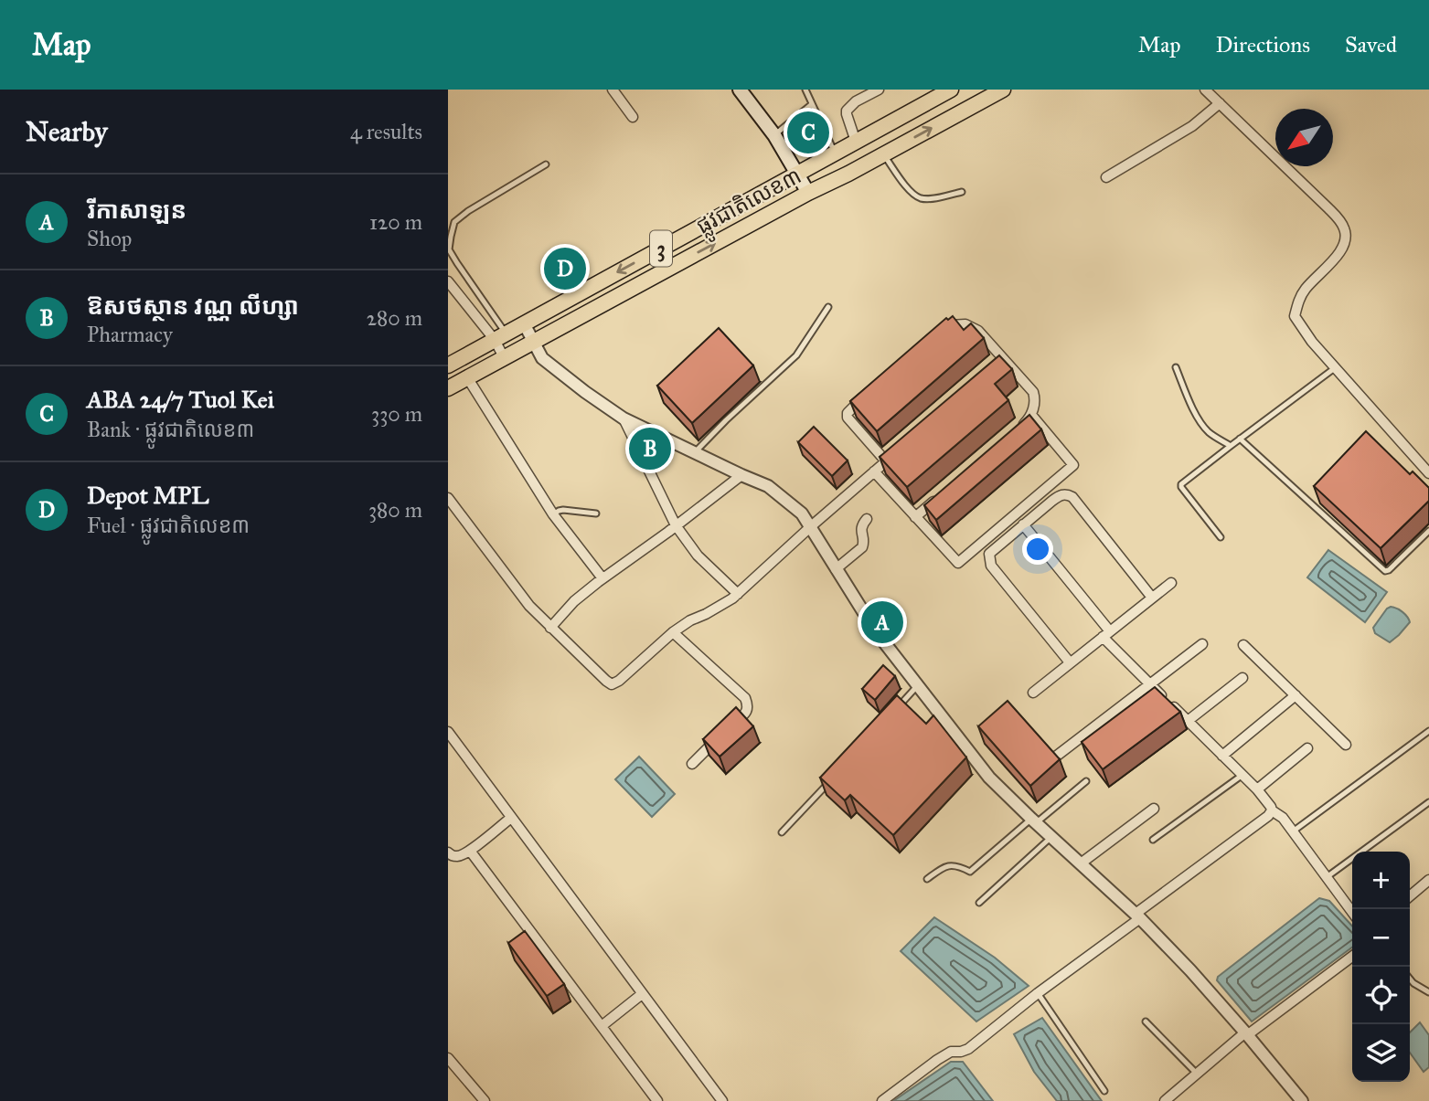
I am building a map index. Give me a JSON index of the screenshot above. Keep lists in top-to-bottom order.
{
  "streets": {
    "highway": ["ផ្លូវជាតិលេខ៣", "3"]
  },
  "north": "bottom left",
  "page": {
    "header": "Map",
    "nav": ["Map", "Directions", "Saved"],
    "heading": ["Nearby", "4 results"],
    "pins": [
      "C",
      "D",
      "B",
      "A"
    ],
    "list": [
      {
        "mark": "A",
        "name": "រីកាសាឡន",
        "note": "Shop",
        "value": "120 m"
      },
      {
        "mark": "B",
        "name": "ឱសថស្ថាន វណ្ណ លីហ្សា",
        "note": "Pharmacy",
        "value": "280 m"
      },
      {
        "mark": "C",
        "name": "ABA 24/7 Tuol Kei",
        "note": "Bank · ផ្លូវជាតិលេខ៣",
        "value": "330 m"
      },
      {
        "mark": "D",
        "name": "Depot MPL",
        "note": "Fuel · ផ្លូវជាតិលេខ៣",
        "value": "380 m"
      }
    ],
    "map_buttons": ["+", "−"]
  }
}
